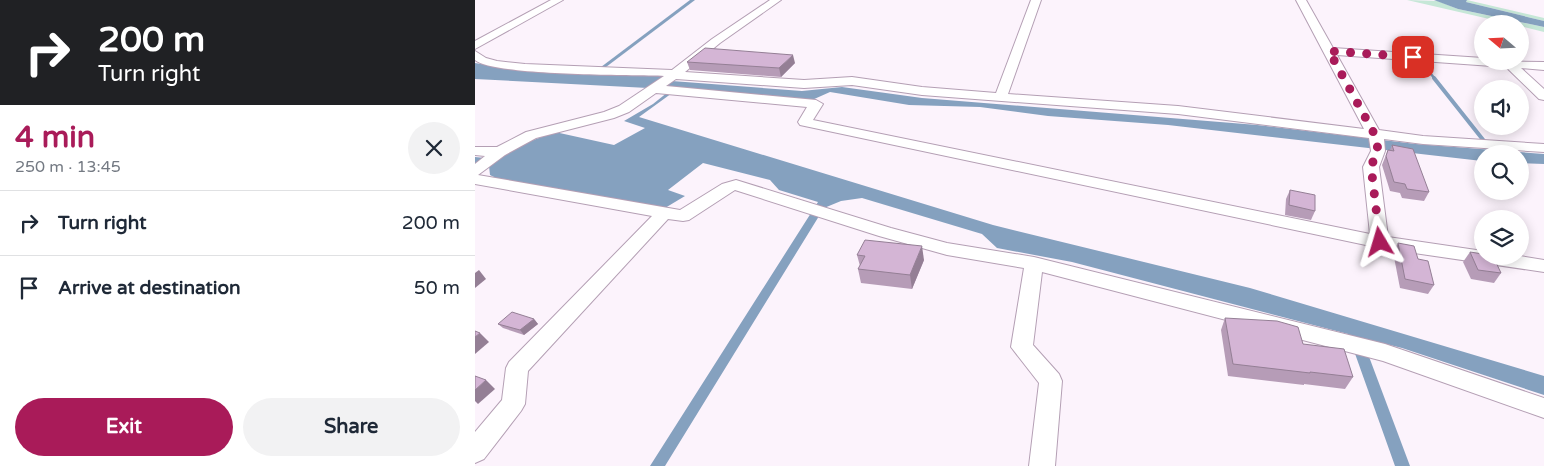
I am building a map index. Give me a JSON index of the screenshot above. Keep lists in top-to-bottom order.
{
  "north": "left",
  "page": {
    "turn": ["200 m", "Turn right"],
    "heading": ["4 min", "250 m · 13:45"],
    "list": [
      {
        "name": "Turn right",
        "value": "200 m"
      },
      {
        "name": "Arrive at destination",
        "value": "50 m"
      }
    ],
    "buttons": ["Exit", "Share"]
  }
}
